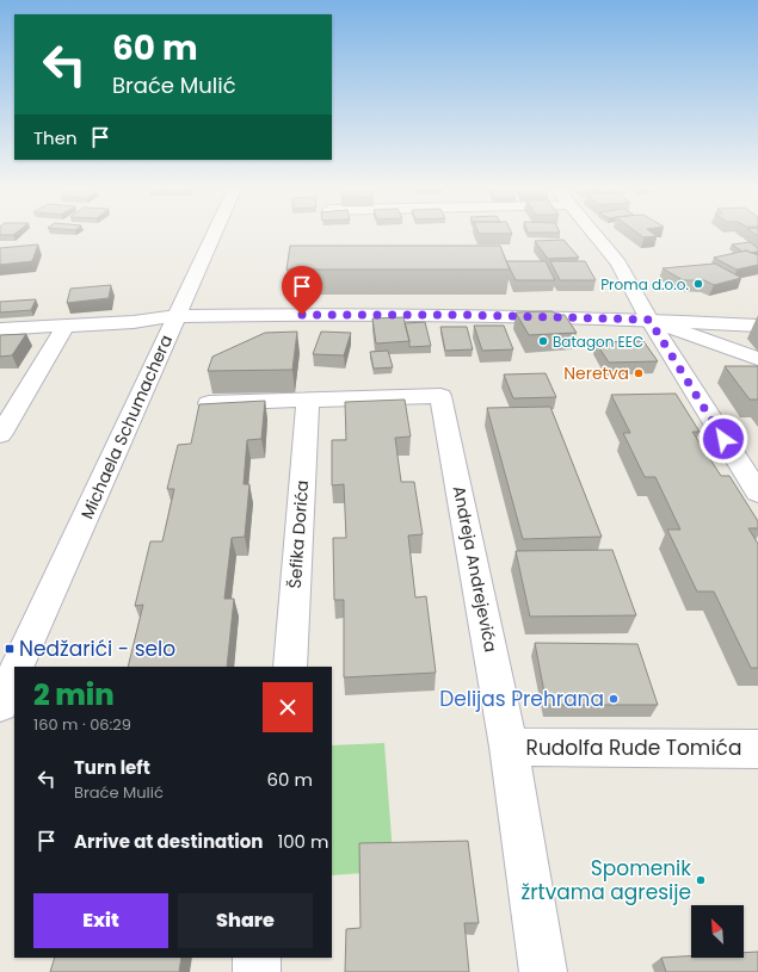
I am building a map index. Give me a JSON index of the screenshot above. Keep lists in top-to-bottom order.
{
  "streets": {
    "street": [
      "Michaela Schumachera",
      "Šefika Dorića",
      "Andreja Andrejevića",
      "Rudolfa Rude Tomića"
    ]
  },
  "crossings": [
    ["Šefika Dorića", "Andreja Andrejevića"],
    ["Andreja Andrejevića", "Rudolfa Rude Tomića"]
  ],
  "places": {
    "other": [
      "Proma d.o.o.",
      "Batagon EEC",
      "Neretva",
      "Delijas Prehrana",
      "Spomenik žrtvama agresije"
    ],
    "transit": ["Nedžarići - selo"]
  },
  "north": "top left",
  "page": {
    "turn": ["60 m", "Braće Mulić"],
    "then": "Then",
    "heading": ["2 min", "160 m · 06:29"],
    "list": [
      {
        "name": "Turn left",
        "note": "Braće Mulić",
        "value": "60 m"
      },
      {
        "name": "Arrive at destination",
        "value": "100 m"
      }
    ],
    "buttons": ["Exit", "Share"]
  }
}
